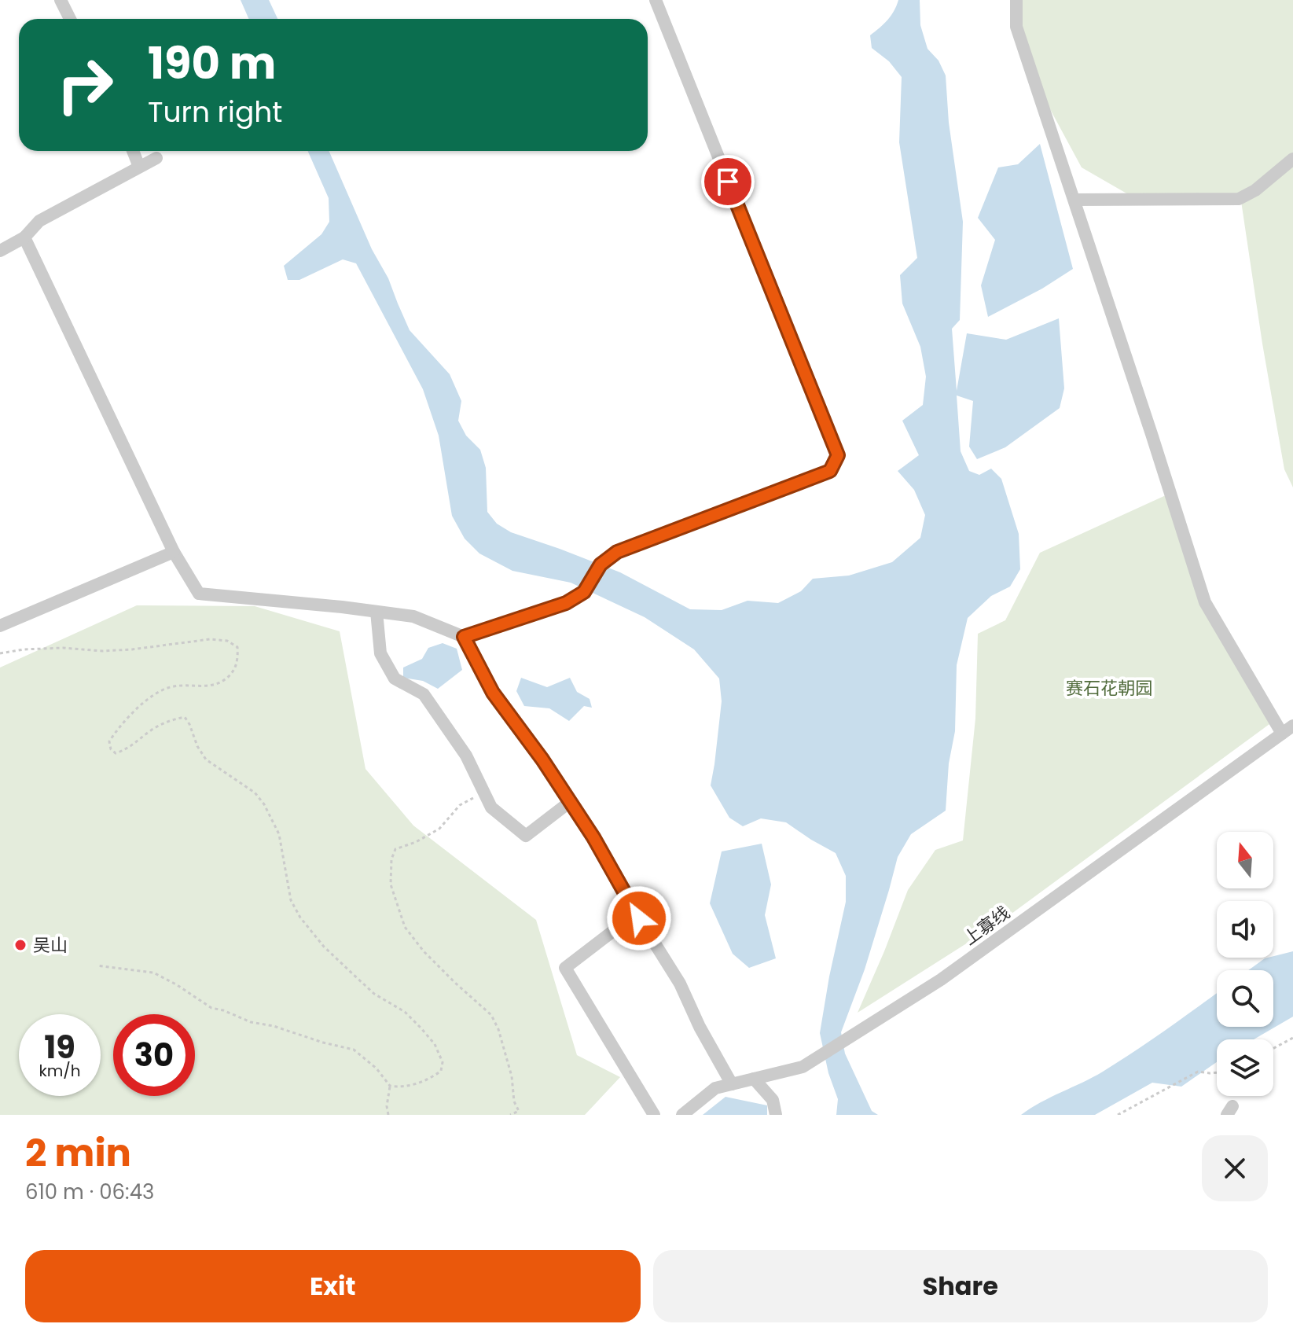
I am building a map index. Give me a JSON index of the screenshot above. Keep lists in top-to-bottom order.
{
  "streets": {
    "street": ["上寡线"]
  },
  "parks": ["赛石花朝园"],
  "places": ["吴山"],
  "north": "top",
  "page": {
    "turn": ["190 m", "Turn right"],
    "speed": "19 km/h",
    "limit": "30",
    "heading": ["2 min", "610 m · 06:43"],
    "buttons": ["Exit", "Share"]
  }
}
